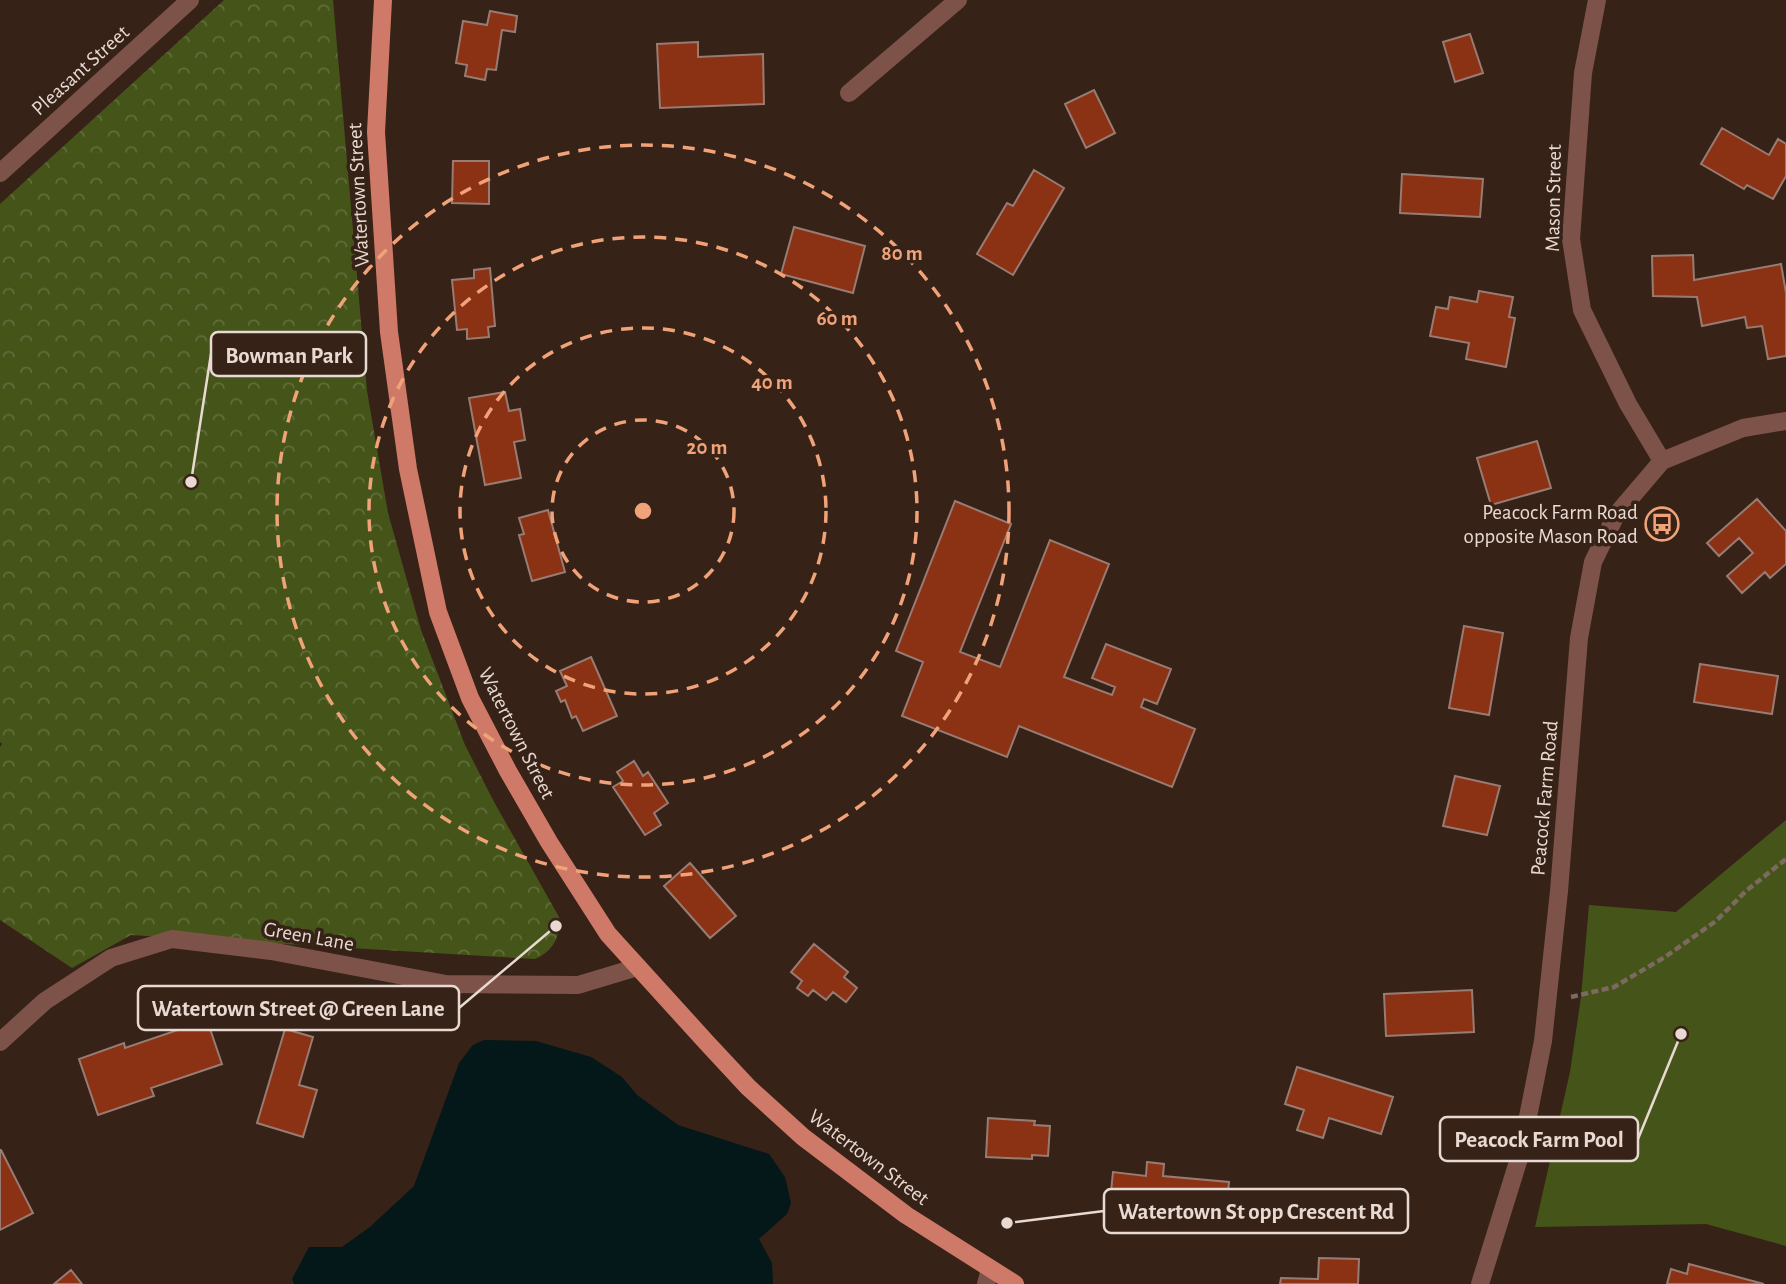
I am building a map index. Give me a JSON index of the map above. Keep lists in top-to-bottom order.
{
  "streets": {
    "main road": ["Watertown Street"],
    "street": [
      "Pleasant Street",
      "Mason Street",
      "Peacock Farm Road",
      "Green Lane"
    ]
  },
  "crossings": [
    ["Watertown Street", "Green Lane"],
    ["Mason Street", "Peacock Farm Road"]
  ],
  "places": {
    "other": [
      "Bowman Park",
      "Watertown Street @ Green Lane",
      "Peacock Farm Pool",
      "Watertown St opp Crescent Rd"
    ],
    "bus stop": ["Peacock Farm Road opposite Mason Road"]
  },
  "rings": [
    "80 m",
    "60 m",
    "40 m",
    "20 m"
  ]
}
